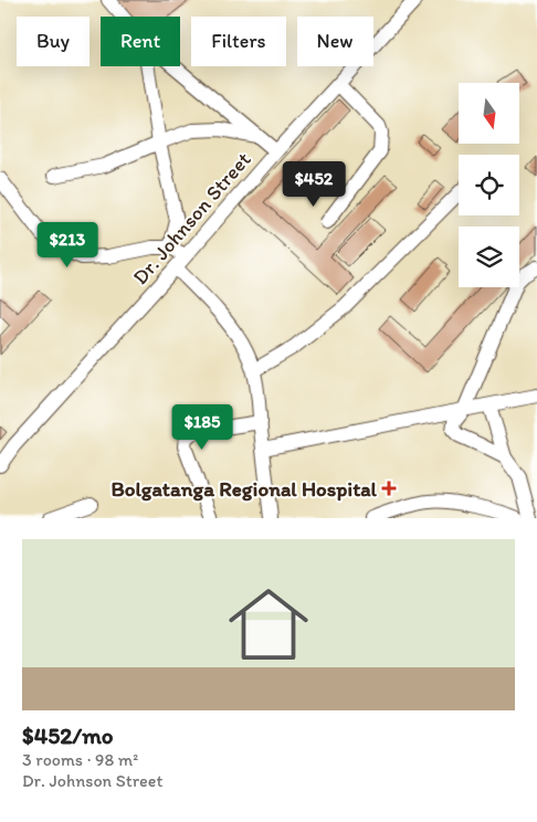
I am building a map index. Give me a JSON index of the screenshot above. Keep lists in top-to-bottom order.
{
  "streets": {
    "street": ["Dr. Johnson Street"]
  },
  "places": {
    "health": ["Bolgatanga Regional Hospital"]
  },
  "north": "bottom",
  "page": {
    "chip": [
      "Buy",
      "Rent",
      "Filters",
      "New"
    ],
    "price": ["$452", "$213", "$185"],
    "list": [
      {
        "name": "$452/mo",
        "note": "3 rooms · 98 m² · Dr. Johnson Street"
      }
    ]
  }
}
